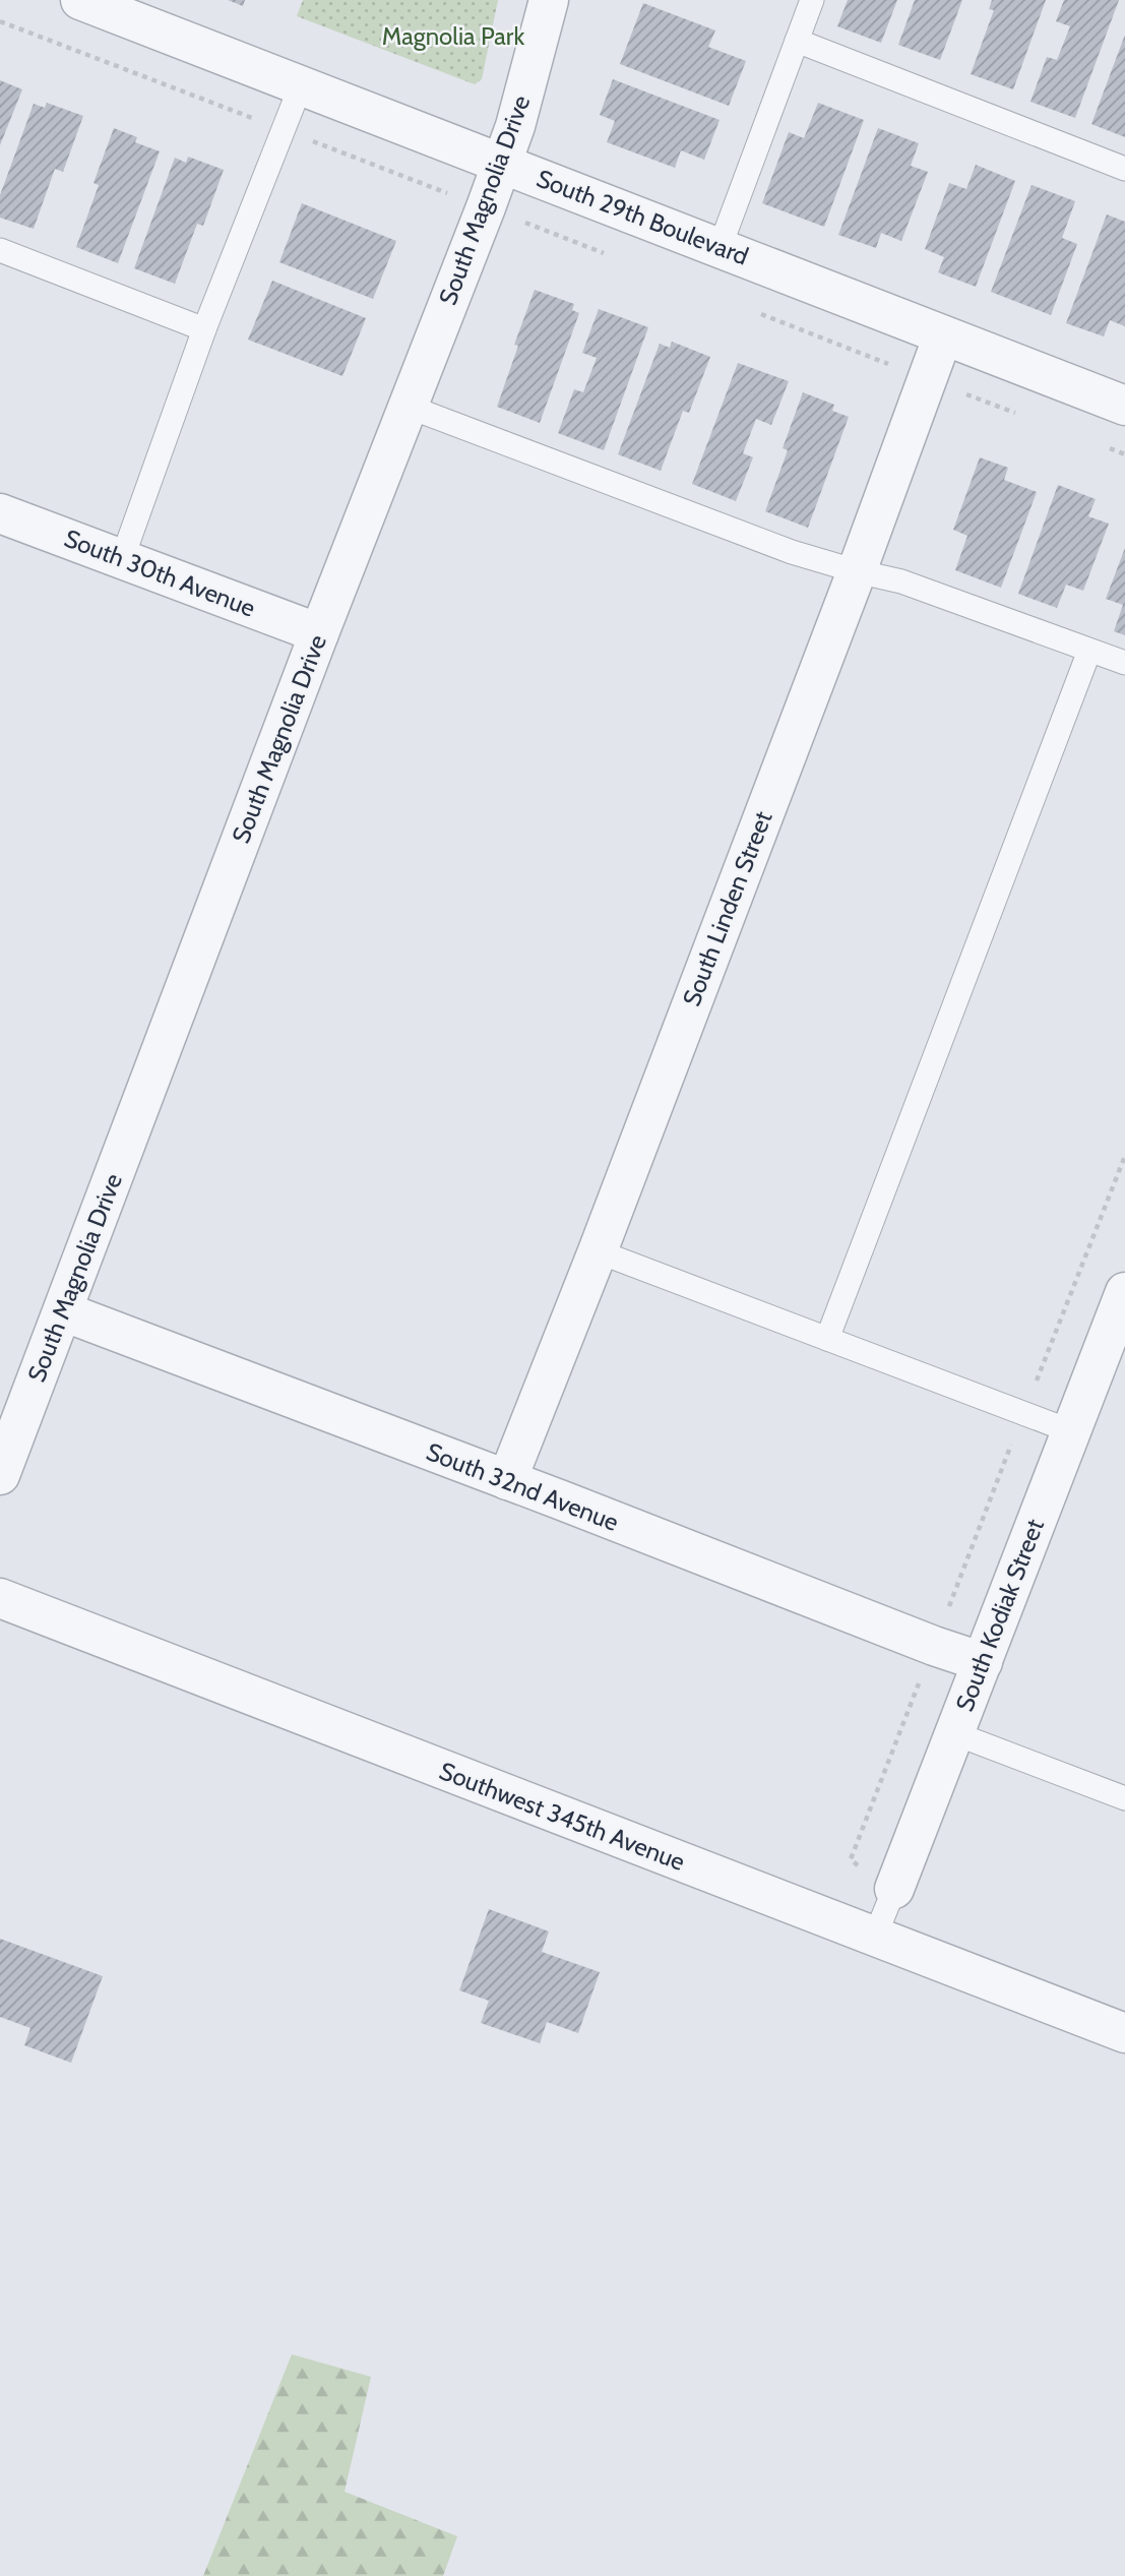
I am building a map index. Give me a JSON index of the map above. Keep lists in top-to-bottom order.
{
  "streets": {
    "street": [
      "South Magnolia Drive",
      "South 29th Boulevard",
      "South 30th Avenue",
      "South Linden Street",
      "South 32nd Avenue",
      "South Kodiak Street",
      "Southwest 345th Avenue"
    ]
  },
  "crossings": [
    ["South Magnolia Drive", "South 29th Boulevard"],
    ["South Magnolia Drive", "South 30th Avenue"],
    ["South Magnolia Drive", "South 32nd Avenue"],
    ["South 29th Boulevard", "South Linden Street"],
    ["South Linden Street", "South 32nd Avenue"],
    ["South 32nd Avenue", "South Kodiak Street"],
    ["South Kodiak Street", "Southwest 345th Avenue"]
  ],
  "parks": ["Magnolia Park"]
}
